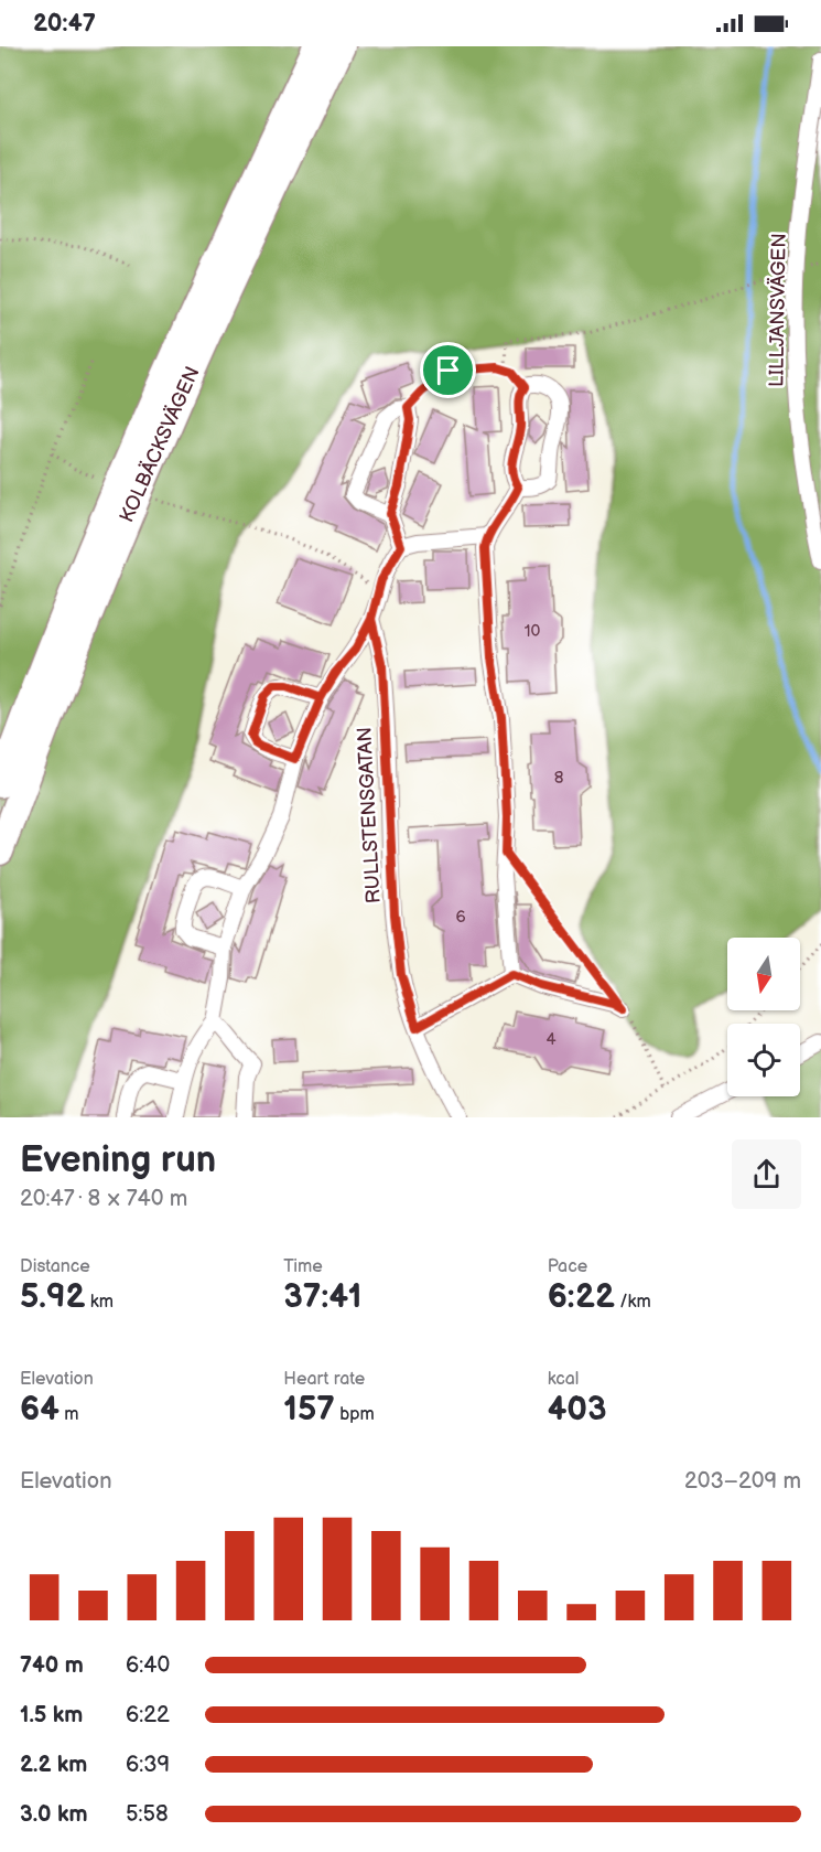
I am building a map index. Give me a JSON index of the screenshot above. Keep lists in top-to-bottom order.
{
  "streets": {
    "highway": ["KOLBÄCKSVÄGEN"],
    "street": ["LILLJANSVÄGEN", "RULLSTENSGATAN"]
  },
  "house_numbers": [
    "10",
    "8",
    "6",
    "4"
  ],
  "north": "bottom",
  "page": {
    "status": "20:47",
    "heading": ["Evening run", "20:47 · 8 × 740 m"],
    "stats": [
      ["Distance", "5.92 km"],
      ["Time", "37:41"],
      ["Pace", "6:22 /km"],
      ["Elevation", "64 m"],
      ["Heart rate", "157 bpm"],
      ["kcal", "403"]
    ],
    "chart": ["Elevation", "203–209 m"],
    "list": [
      {
        "name": "740 m",
        "note": "6:40"
      },
      {
        "name": "1.5 km",
        "note": "6:22"
      },
      {
        "name": "2.2 km",
        "note": "6:39"
      },
      {
        "name": "3.0 km",
        "note": "5:58"
      }
    ]
  }
}
